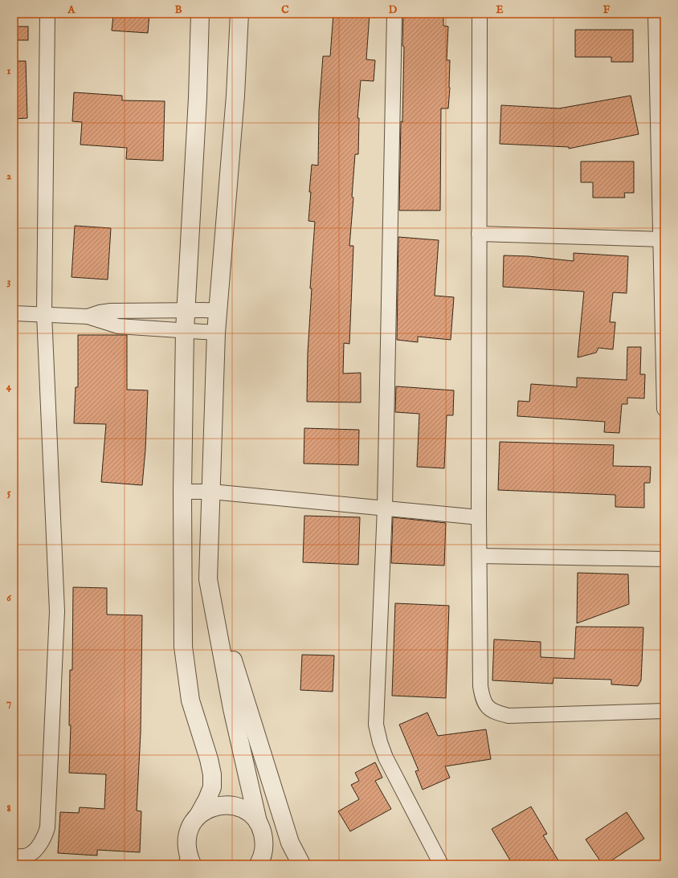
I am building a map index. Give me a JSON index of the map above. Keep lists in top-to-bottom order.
{
  "grid": {
    "columns": [
      "A",
      "B",
      "C",
      "D",
      "E",
      "F"
    ],
    "rows": [
      "1",
      "2",
      "3",
      "4",
      "5",
      "6",
      "7",
      "8"
    ]
  }
}
